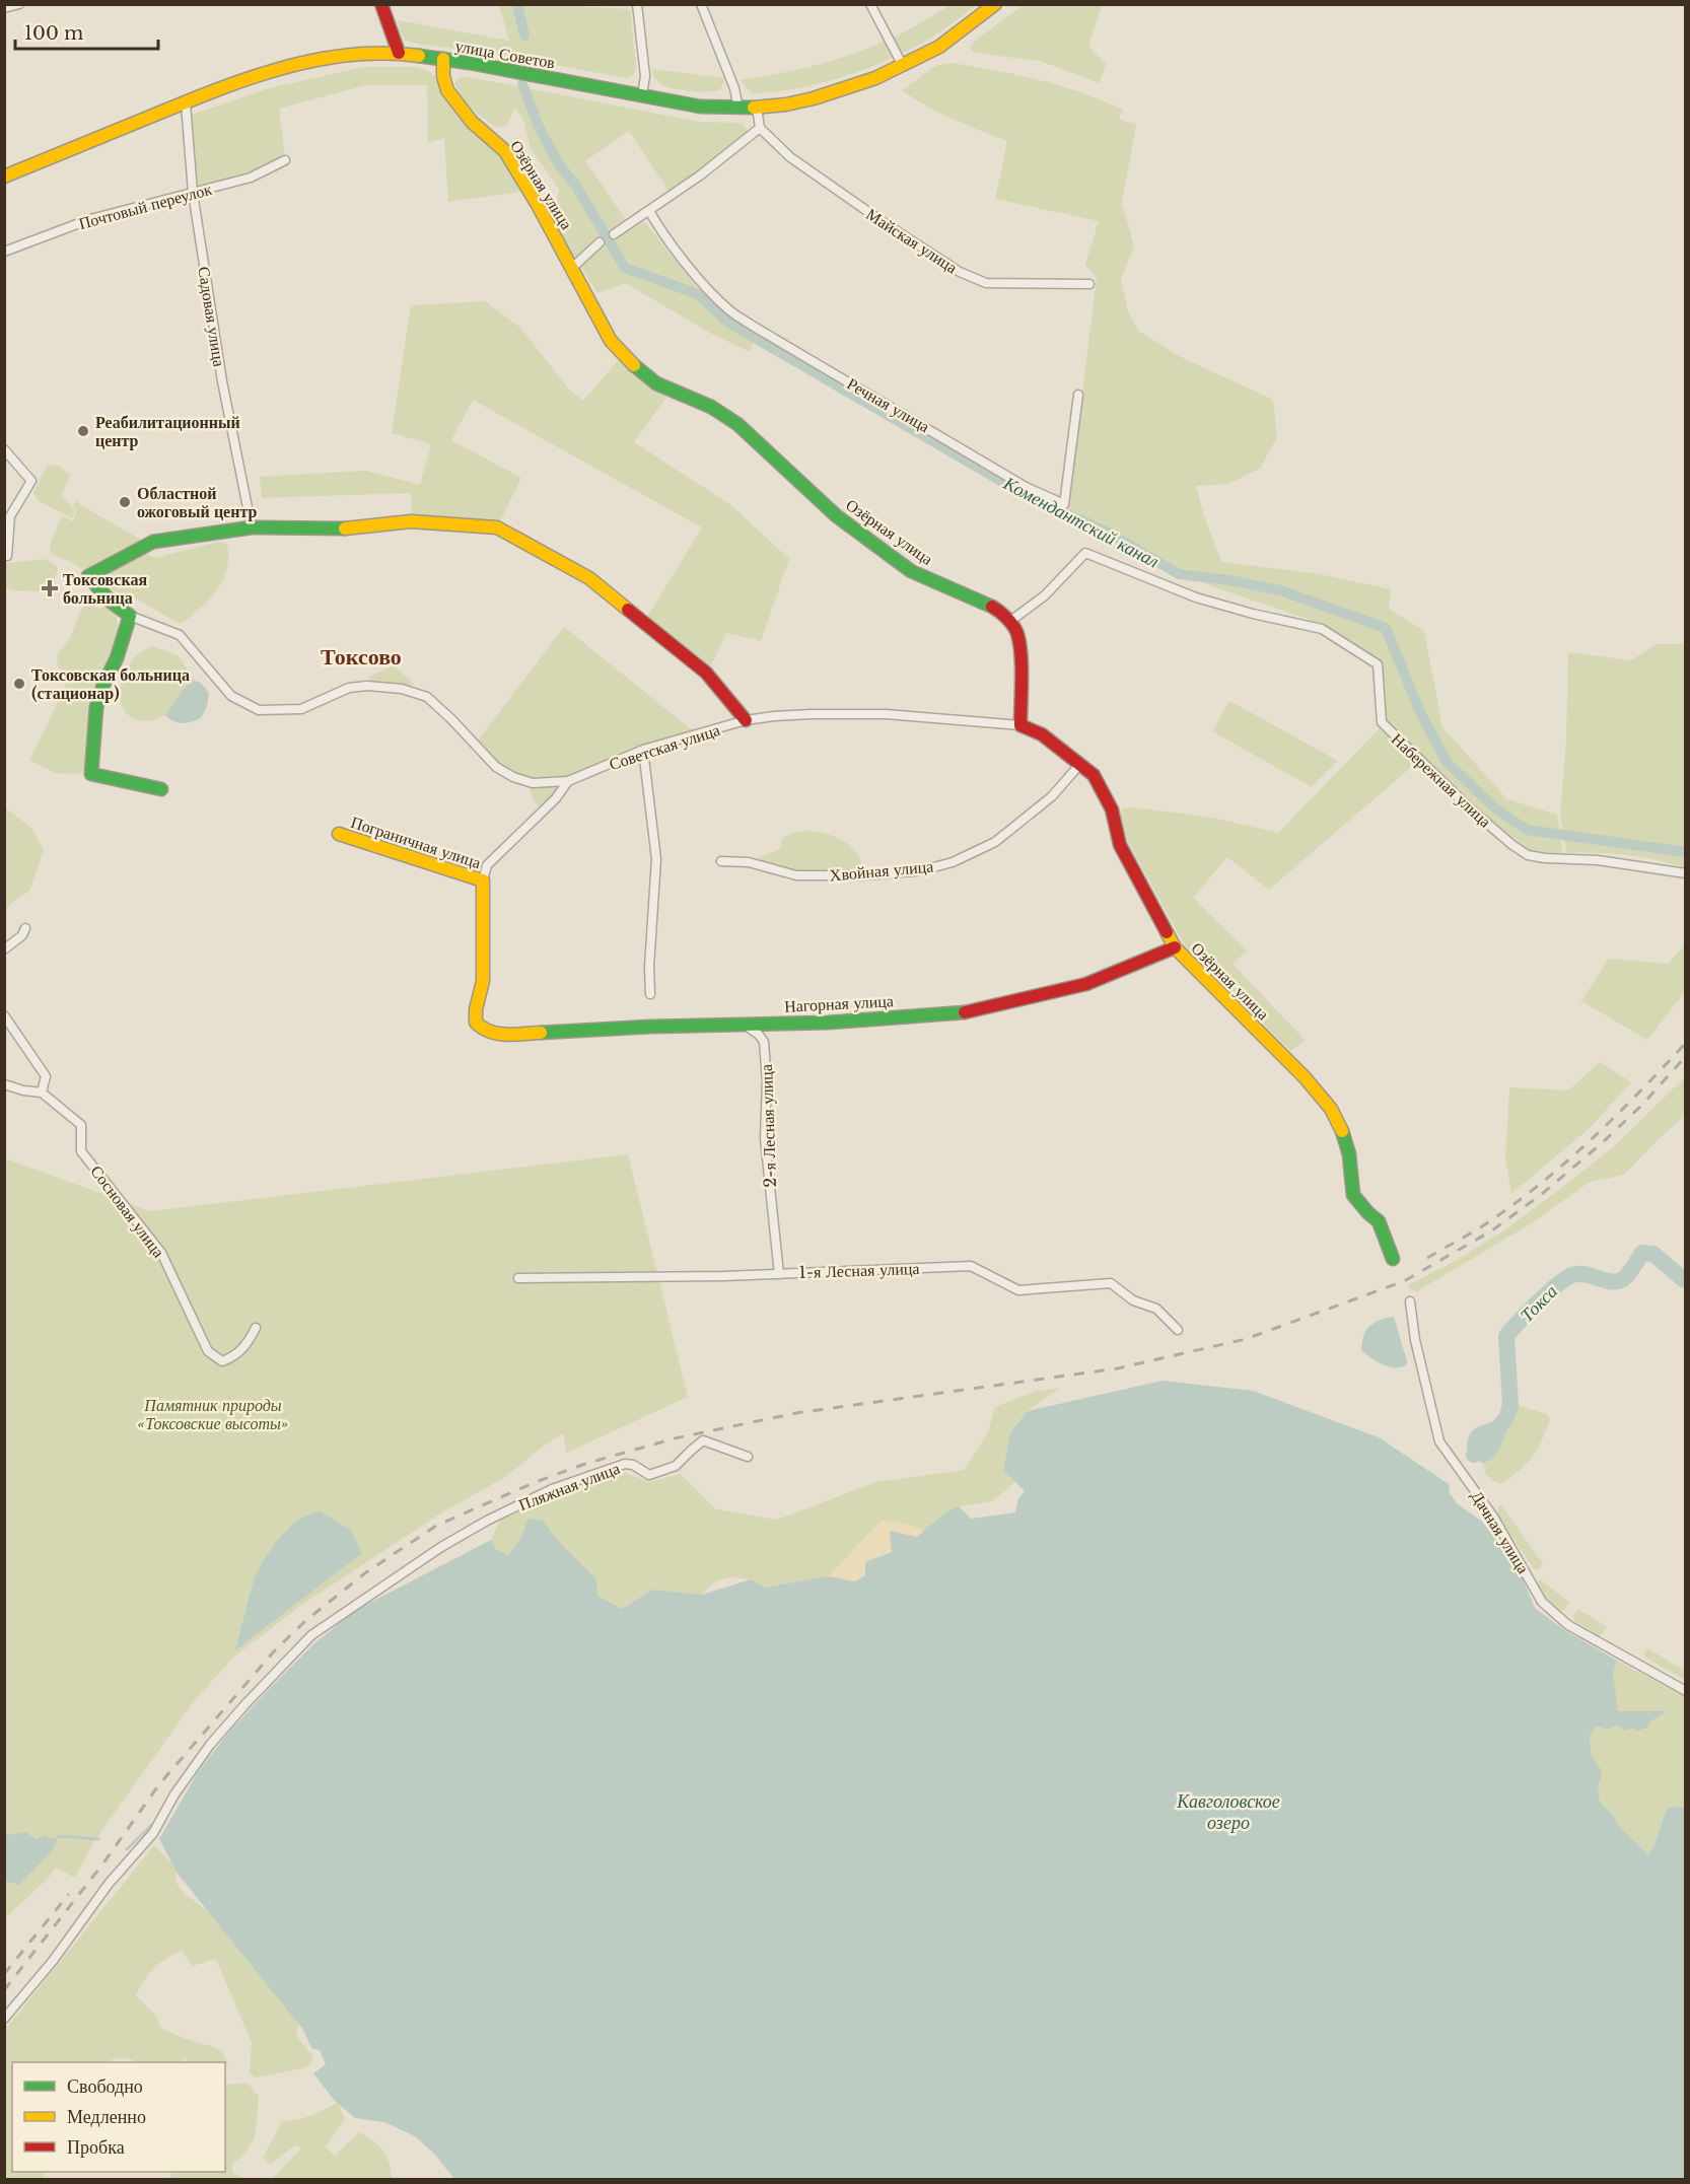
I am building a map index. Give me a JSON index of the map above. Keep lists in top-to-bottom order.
{
  "streets": {
    "street": [
      "улица Советов",
      "Озёрная улица",
      "Почтовый переулок",
      "Майская улица",
      "Садовая улица",
      "Речная улица",
      "Советская улица",
      "Набережная улица",
      "Пограничная улица",
      "Хвойная улица",
      "Нагорная улица",
      "2-я Лесная улица",
      "Сосновая улица",
      "1-я Лесная улица",
      "Пляжная улица",
      "Дачная улица"
    ]
  },
  "crossings": [
    ["улица Советов", "Озёрная улица"],
    ["улица Советов", "Садовая улица"],
    ["Озёрная улица", "Советская улица"],
    ["Озёрная улица", "Набережная улица"],
    ["Озёрная улица", "Хвойная улица"],
    ["Озёрная улица", "Нагорная улица"],
    ["Почтовый переулок", "Садовая улица"],
    ["Советская улица", "Пограничная улица"],
    ["Пограничная улица", "Нагорная улица"],
    ["Нагорная улица", "2-я Лесная улица"],
    ["2-я Лесная улица", "1-я Лесная улица"]
  ],
  "districts": ["Токсово"],
  "water": ["Комендантский канал", "Токса", "Кавголовское озеро"],
  "parks": ["Памятник природы «Токсовские высоты»"],
  "places": {
    "other": ["Реабилитационный центр", "Областной ожоговый центр", "Токсовская больница (стационар)"],
    "health": ["Токсовская больница"]
  },
  "legend": ["Свободно", "Медленно", "Пробка"],
  "scale_bar": "100 m"
}
